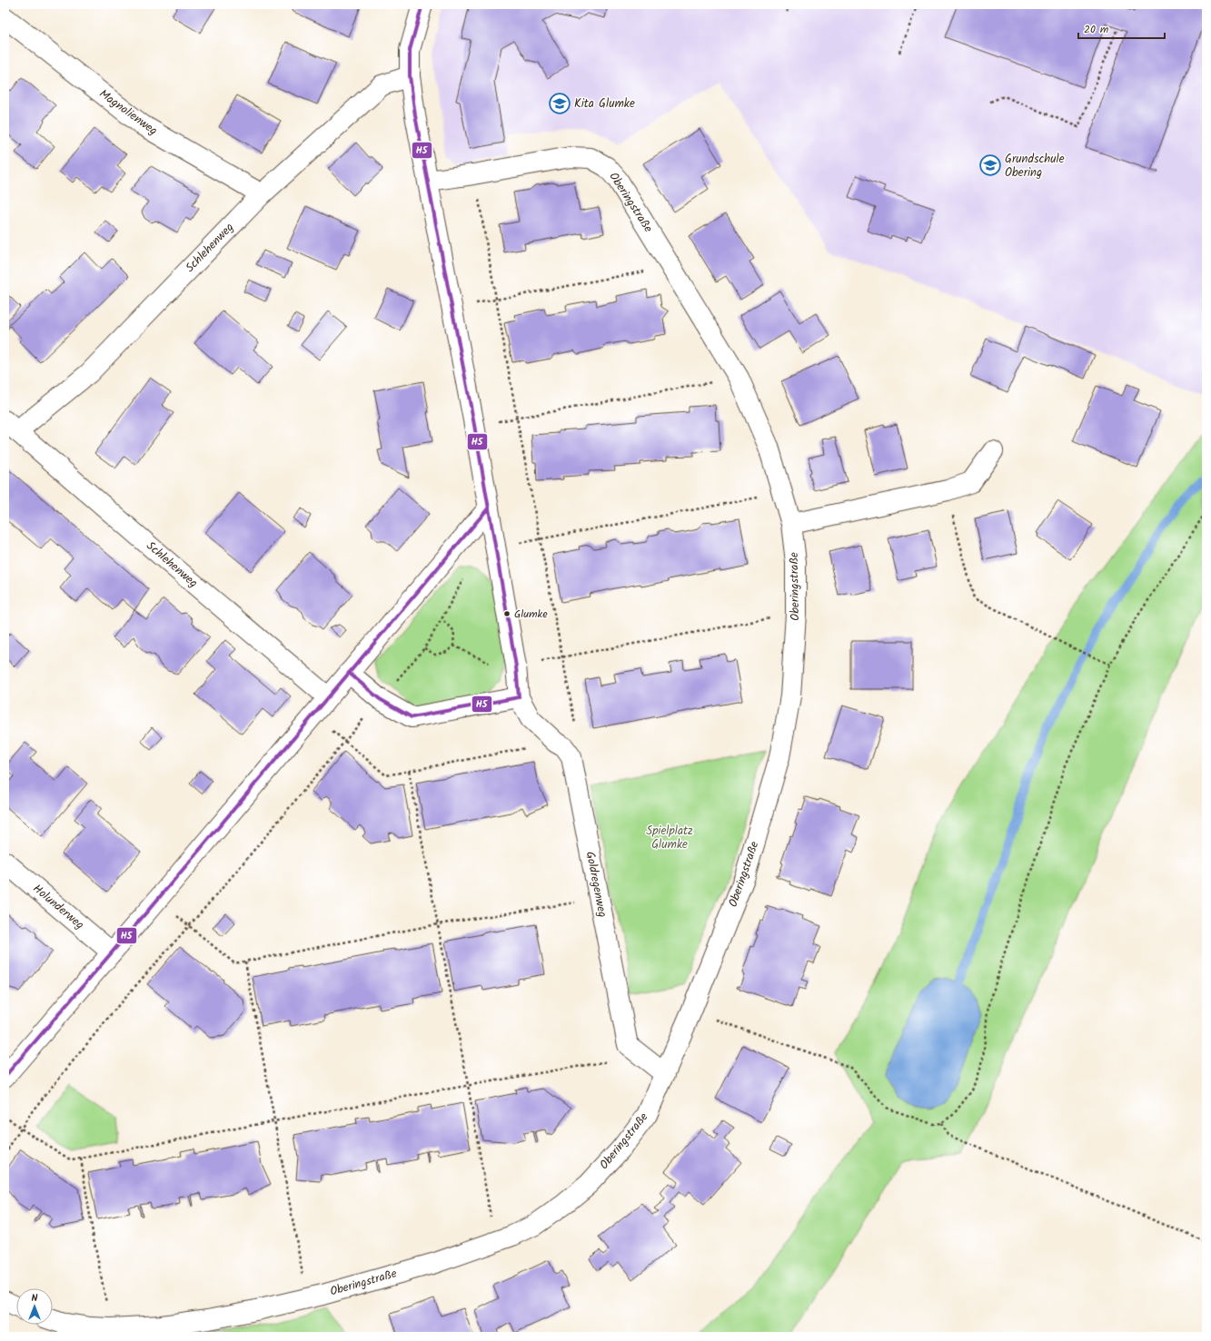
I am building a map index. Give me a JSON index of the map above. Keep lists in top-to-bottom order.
{
  "streets": {
    "street": [
      "Magnolienweg",
      "Oberingstraße",
      "Schlehenweg",
      "Goldregenweg",
      "Holunderweg"
    ]
  },
  "crossings": [
    ["Magnolienweg", "Schlehenweg"],
    ["Oberingstraße", "Goldregenweg"]
  ],
  "parks": ["Spielplatz Glumke"],
  "places": {
    "school or university": ["Kita Glumke", "Grundschule Obering"],
    "other": ["Glumke"]
  },
  "lines": ["transit line H5"],
  "scale_bar": "20 m",
  "north": "top"
}
